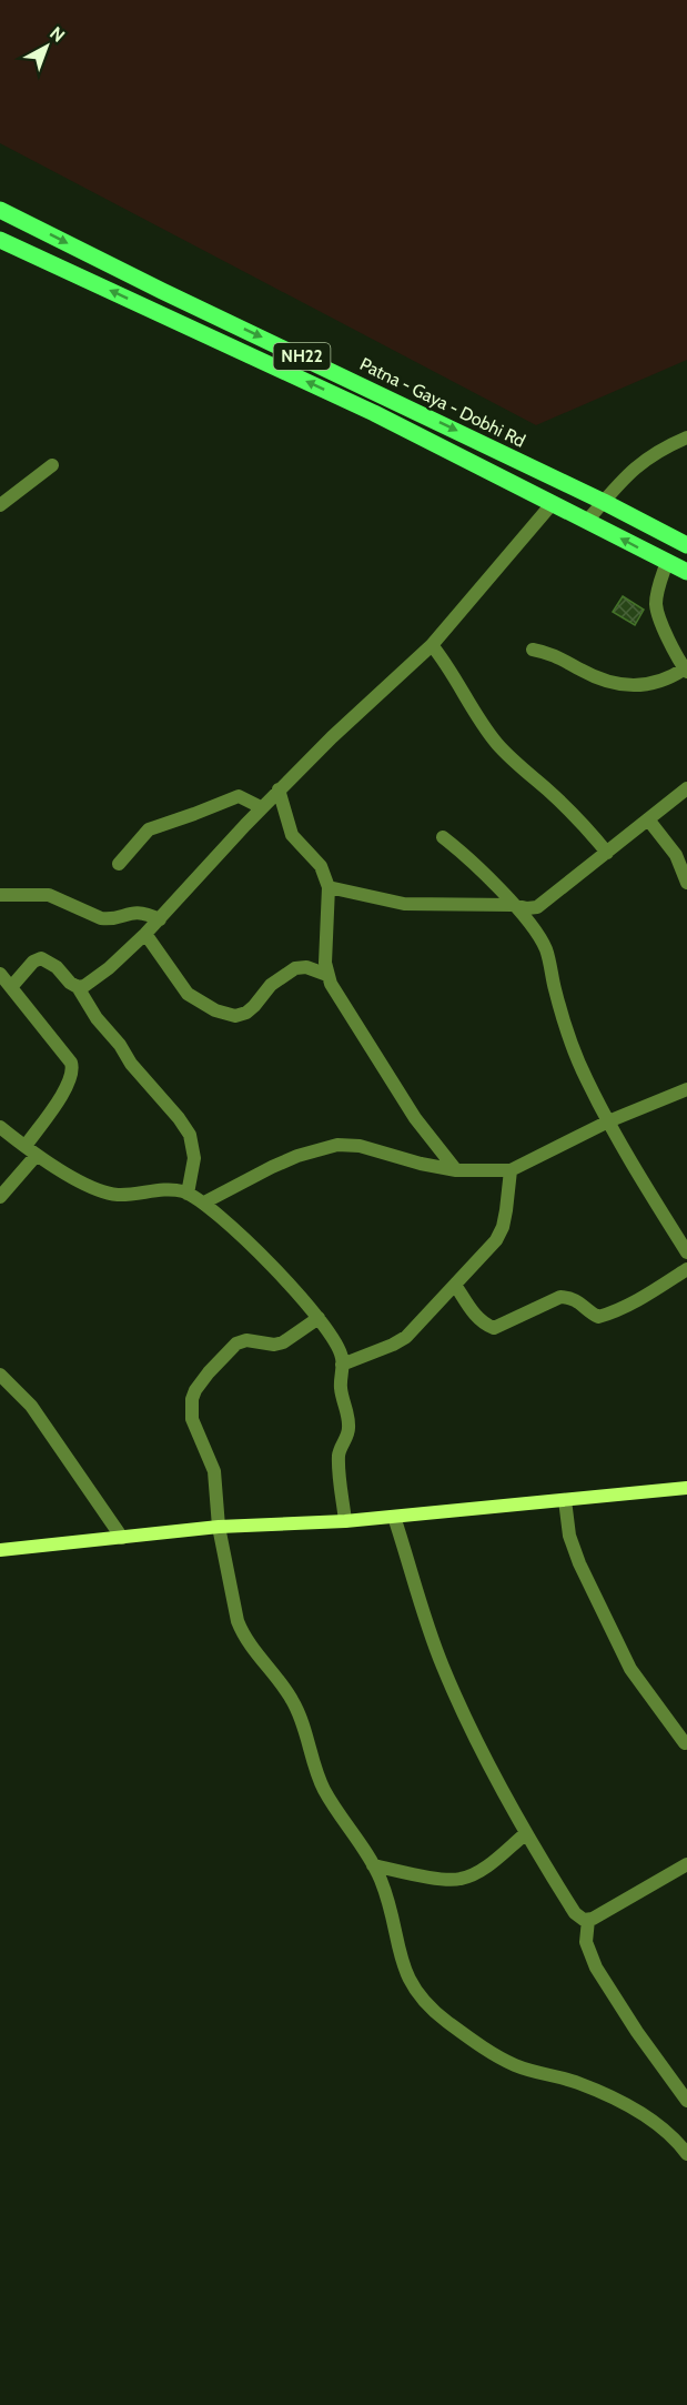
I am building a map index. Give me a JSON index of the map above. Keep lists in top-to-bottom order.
{
  "streets": {
    "main road": ["NH22", "Patna - Gaya - Dobhi Rd"]
  },
  "north": "top right"
}
